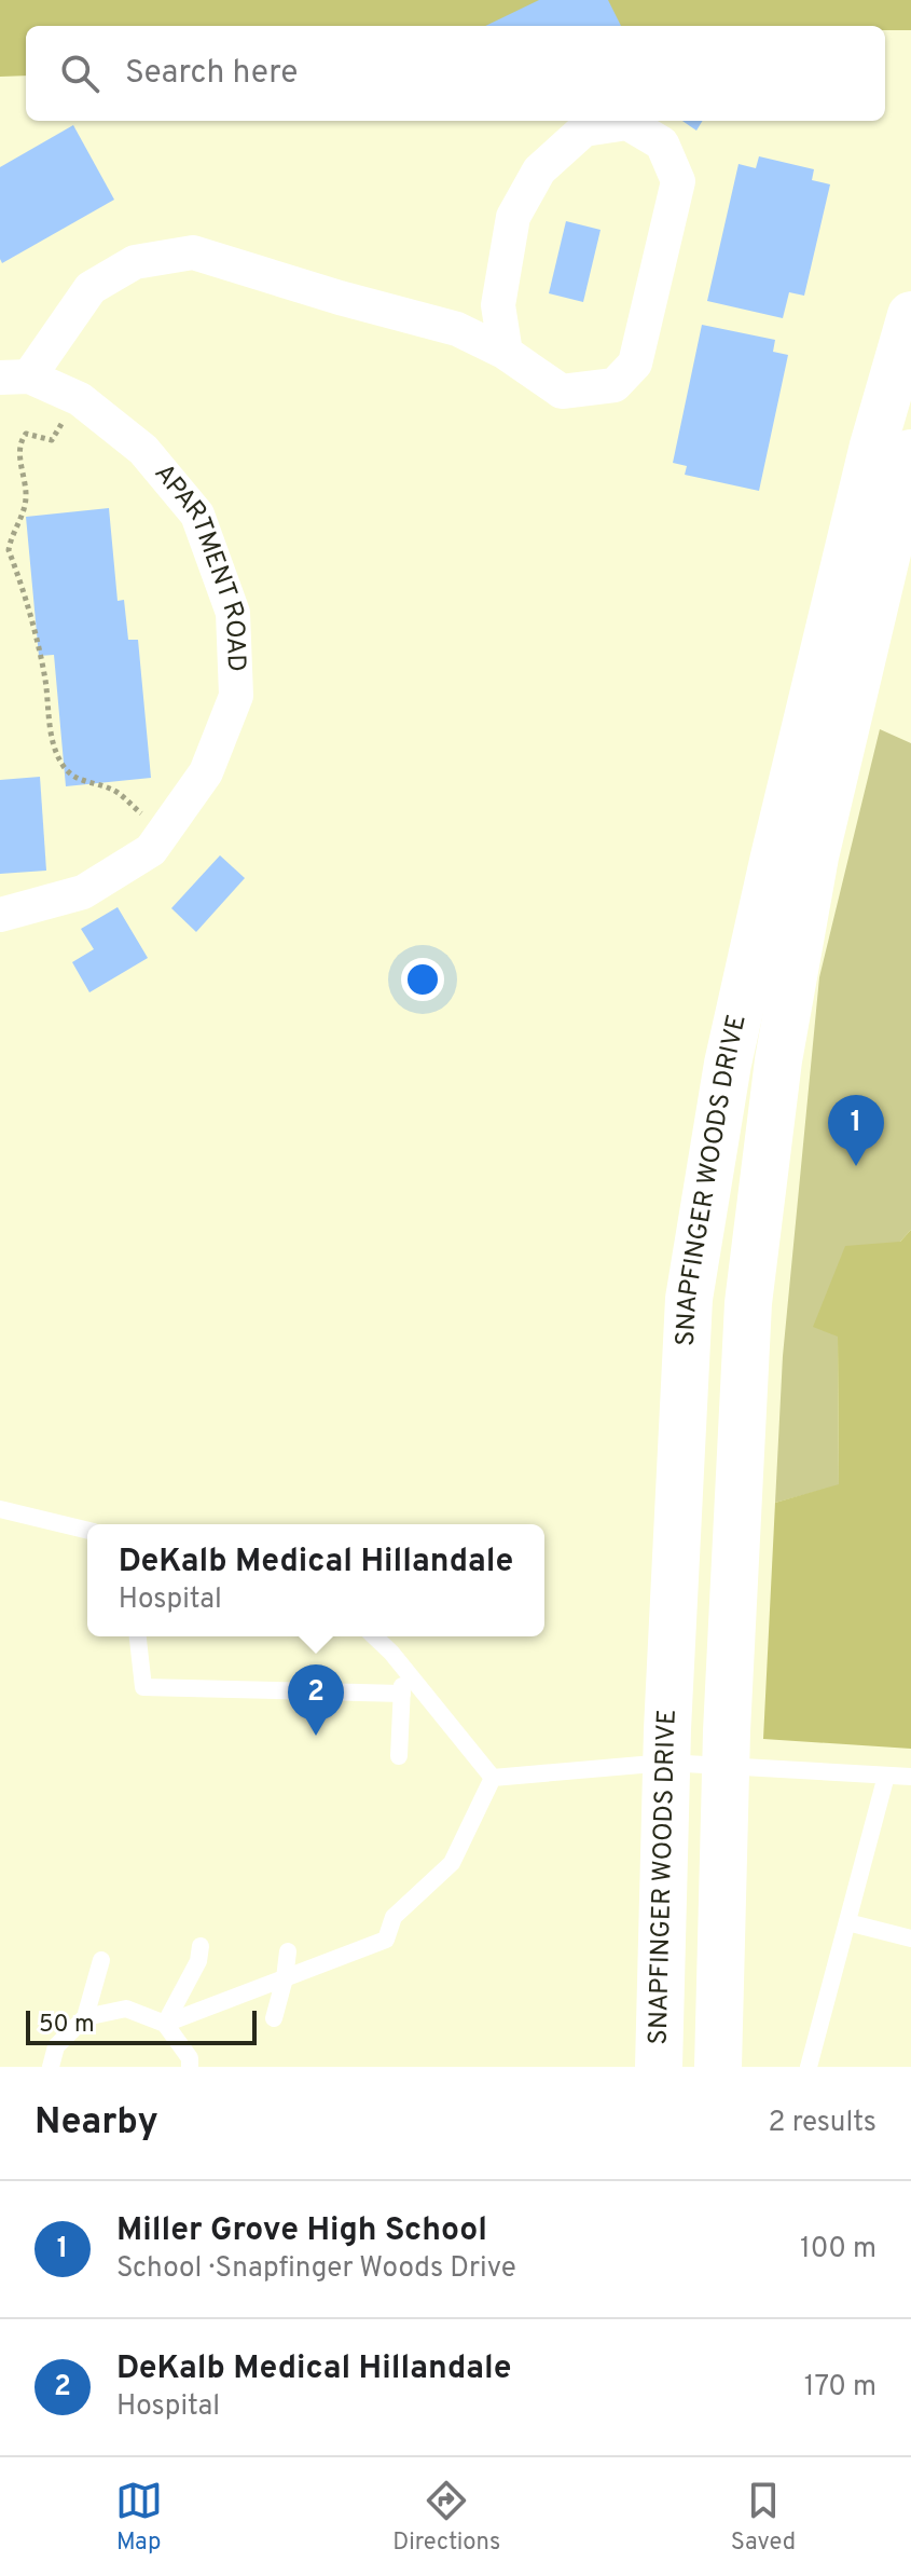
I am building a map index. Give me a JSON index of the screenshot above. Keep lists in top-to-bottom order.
{
  "streets": {
    "main road": ["SNAPFINGER WOODS DRIVE"],
    "street": ["APARTMENT ROAD"]
  },
  "scale_bar": "50 m",
  "page": {
    "search": "Search here",
    "pins": ["1", "2"],
    "popup": ["DeKalb Medical Hillandale", "Hospital"],
    "scale": "50 m",
    "heading": ["Nearby", "2 results"],
    "list": [
      {
        "mark": "1",
        "name": "Miller Grove High School",
        "note": "School · Snapfinger Woods Drive",
        "value": "100 m"
      },
      {
        "mark": "2",
        "name": "DeKalb Medical Hillandale",
        "note": "Hospital",
        "value": "170 m"
      }
    ],
    "nav": ["Map", "Directions", "Saved"]
  }
}
